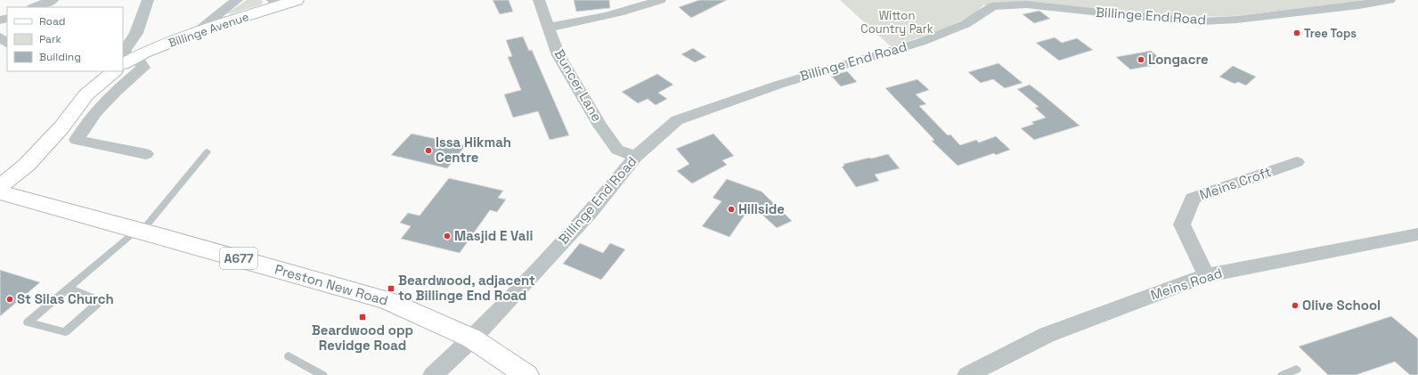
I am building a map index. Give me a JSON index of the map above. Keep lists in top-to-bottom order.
{
  "streets": {
    "main road": ["Billinge Avenue", "A677", "Preston New Road"],
    "street": [
      "Billinge End Road",
      "Buncer Lane",
      "Meins Croft",
      "Meins Road"
    ]
  },
  "crossings": [
    ["Billinge End Road", "Buncer Lane"],
    ["Billinge End Road", "Preston New Road"],
    ["Meins Croft", "Meins Road"]
  ],
  "parks": ["Witton Country Park"],
  "places": {
    "other": [
      "Tree Tops",
      "Longacre",
      "Issa Hikmah Centre",
      "Hillside",
      "Masjid E Vali",
      "St Silas Church",
      "Olive School"
    ],
    "transit": ["Beardwood, adjacent to Billinge End Road", "Beardwood opp Revidge Road"]
  },
  "legend": ["Road", "Park", "Building"]
}
